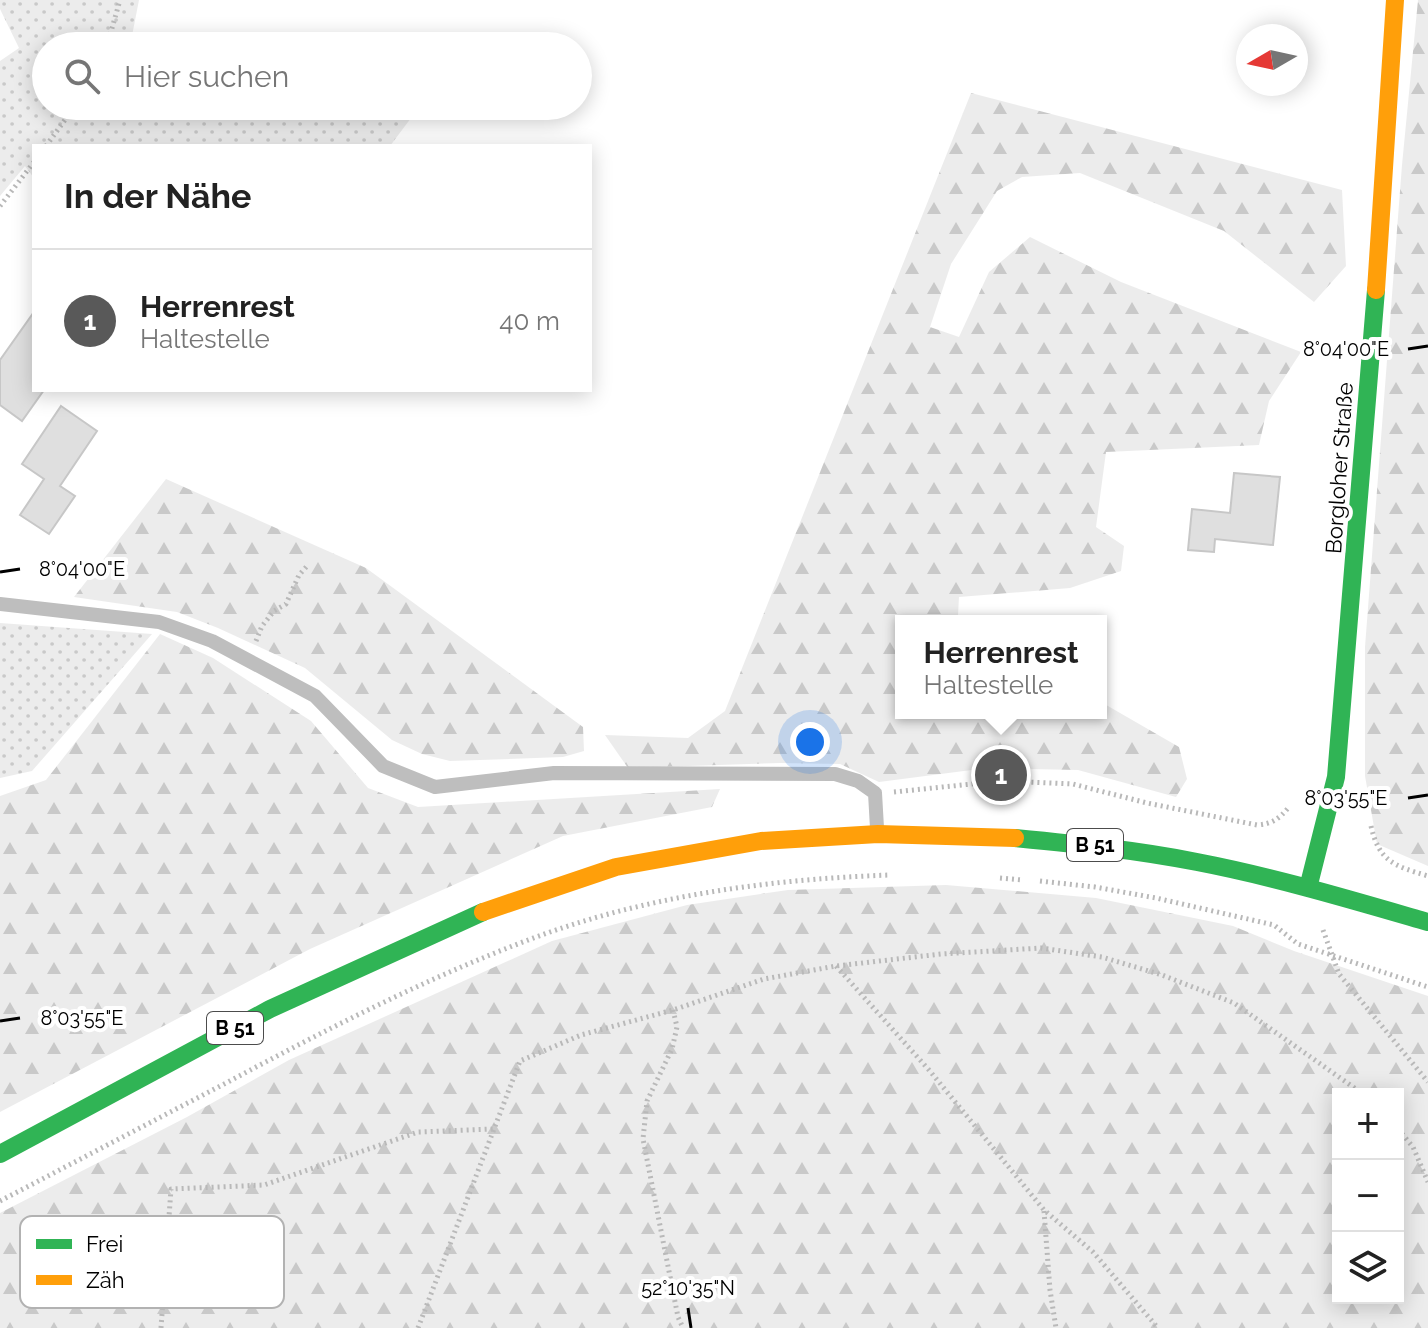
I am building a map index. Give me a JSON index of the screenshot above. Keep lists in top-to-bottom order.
{
  "streets": {
    "main road": ["Borgloher Straße", "B 51"]
  },
  "crossings": [
    ["Borgloher Straße", "B 51"]
  ],
  "legend": ["Frei", "Zäh"],
  "north": "left",
  "page": {
    "search": "Hier suchen",
    "heading": "In der Nähe",
    "list": [
      {
        "mark": "1",
        "name": "Herrenrest",
        "note": "Haltestelle",
        "value": "40 m"
      }
    ],
    "popup": ["Herrenrest", "Haltestelle"],
    "pins": "1",
    "map_buttons": ["+", "−"]
  },
  "coordinates": ["8°04'00\"E", "8°03'55\"E", "52°10'35\"N"]
}
